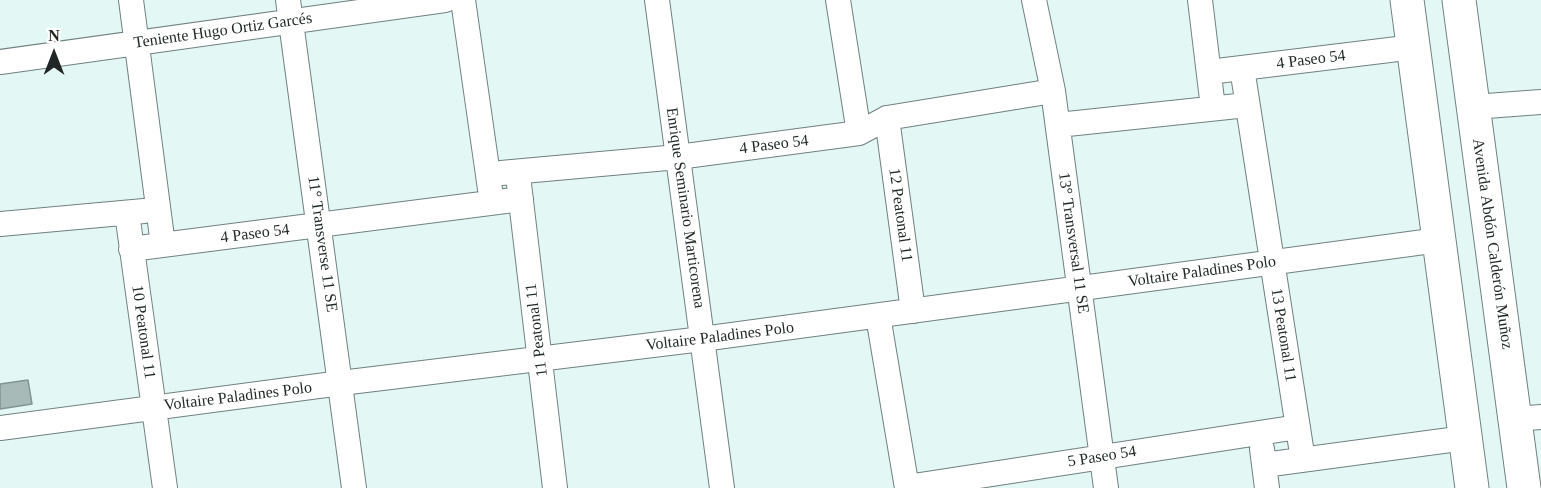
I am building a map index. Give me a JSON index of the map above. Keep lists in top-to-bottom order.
{
  "streets": {
    "main road": ["Avenida Abdón Calderón Muñoz"],
    "street": [
      "Teniente Hugo Ortiz Garcés",
      "4 Paseo 54",
      "Enrique Seminario Marticorena",
      "12 Peatonal 11",
      "13° Transversal 11 SE",
      "11° Transverse 11 SE",
      "Voltaire Paladines Polo",
      "11 Peatonal 11",
      "10 Peatonal 11",
      "13 Peatonal 11",
      "5 Paseo 54"
    ]
  },
  "crossings": [
    ["Teniente Hugo Ortiz Garcés", "11° Transverse 11 SE"],
    ["4 Paseo 54", "Enrique Seminario Marticorena"],
    ["4 Paseo 54", "12 Peatonal 11"],
    ["4 Paseo 54", "13° Transversal 11 SE"],
    ["4 Paseo 54", "11° Transverse 11 SE"],
    ["4 Paseo 54", "11 Peatonal 11"],
    ["4 Paseo 54", "10 Peatonal 11"],
    ["4 Paseo 54", "13 Peatonal 11"],
    ["Enrique Seminario Marticorena", "Voltaire Paladines Polo"],
    ["12 Peatonal 11", "Voltaire Paladines Polo"],
    ["13° Transversal 11 SE", "Voltaire Paladines Polo"],
    ["13° Transversal 11 SE", "5 Paseo 54"],
    ["11° Transverse 11 SE", "Voltaire Paladines Polo"],
    ["Voltaire Paladines Polo", "11 Peatonal 11"],
    ["Voltaire Paladines Polo", "10 Peatonal 11"],
    ["Voltaire Paladines Polo", "13 Peatonal 11"],
    ["13 Peatonal 11", "5 Paseo 54"]
  ],
  "north": "top"
}
